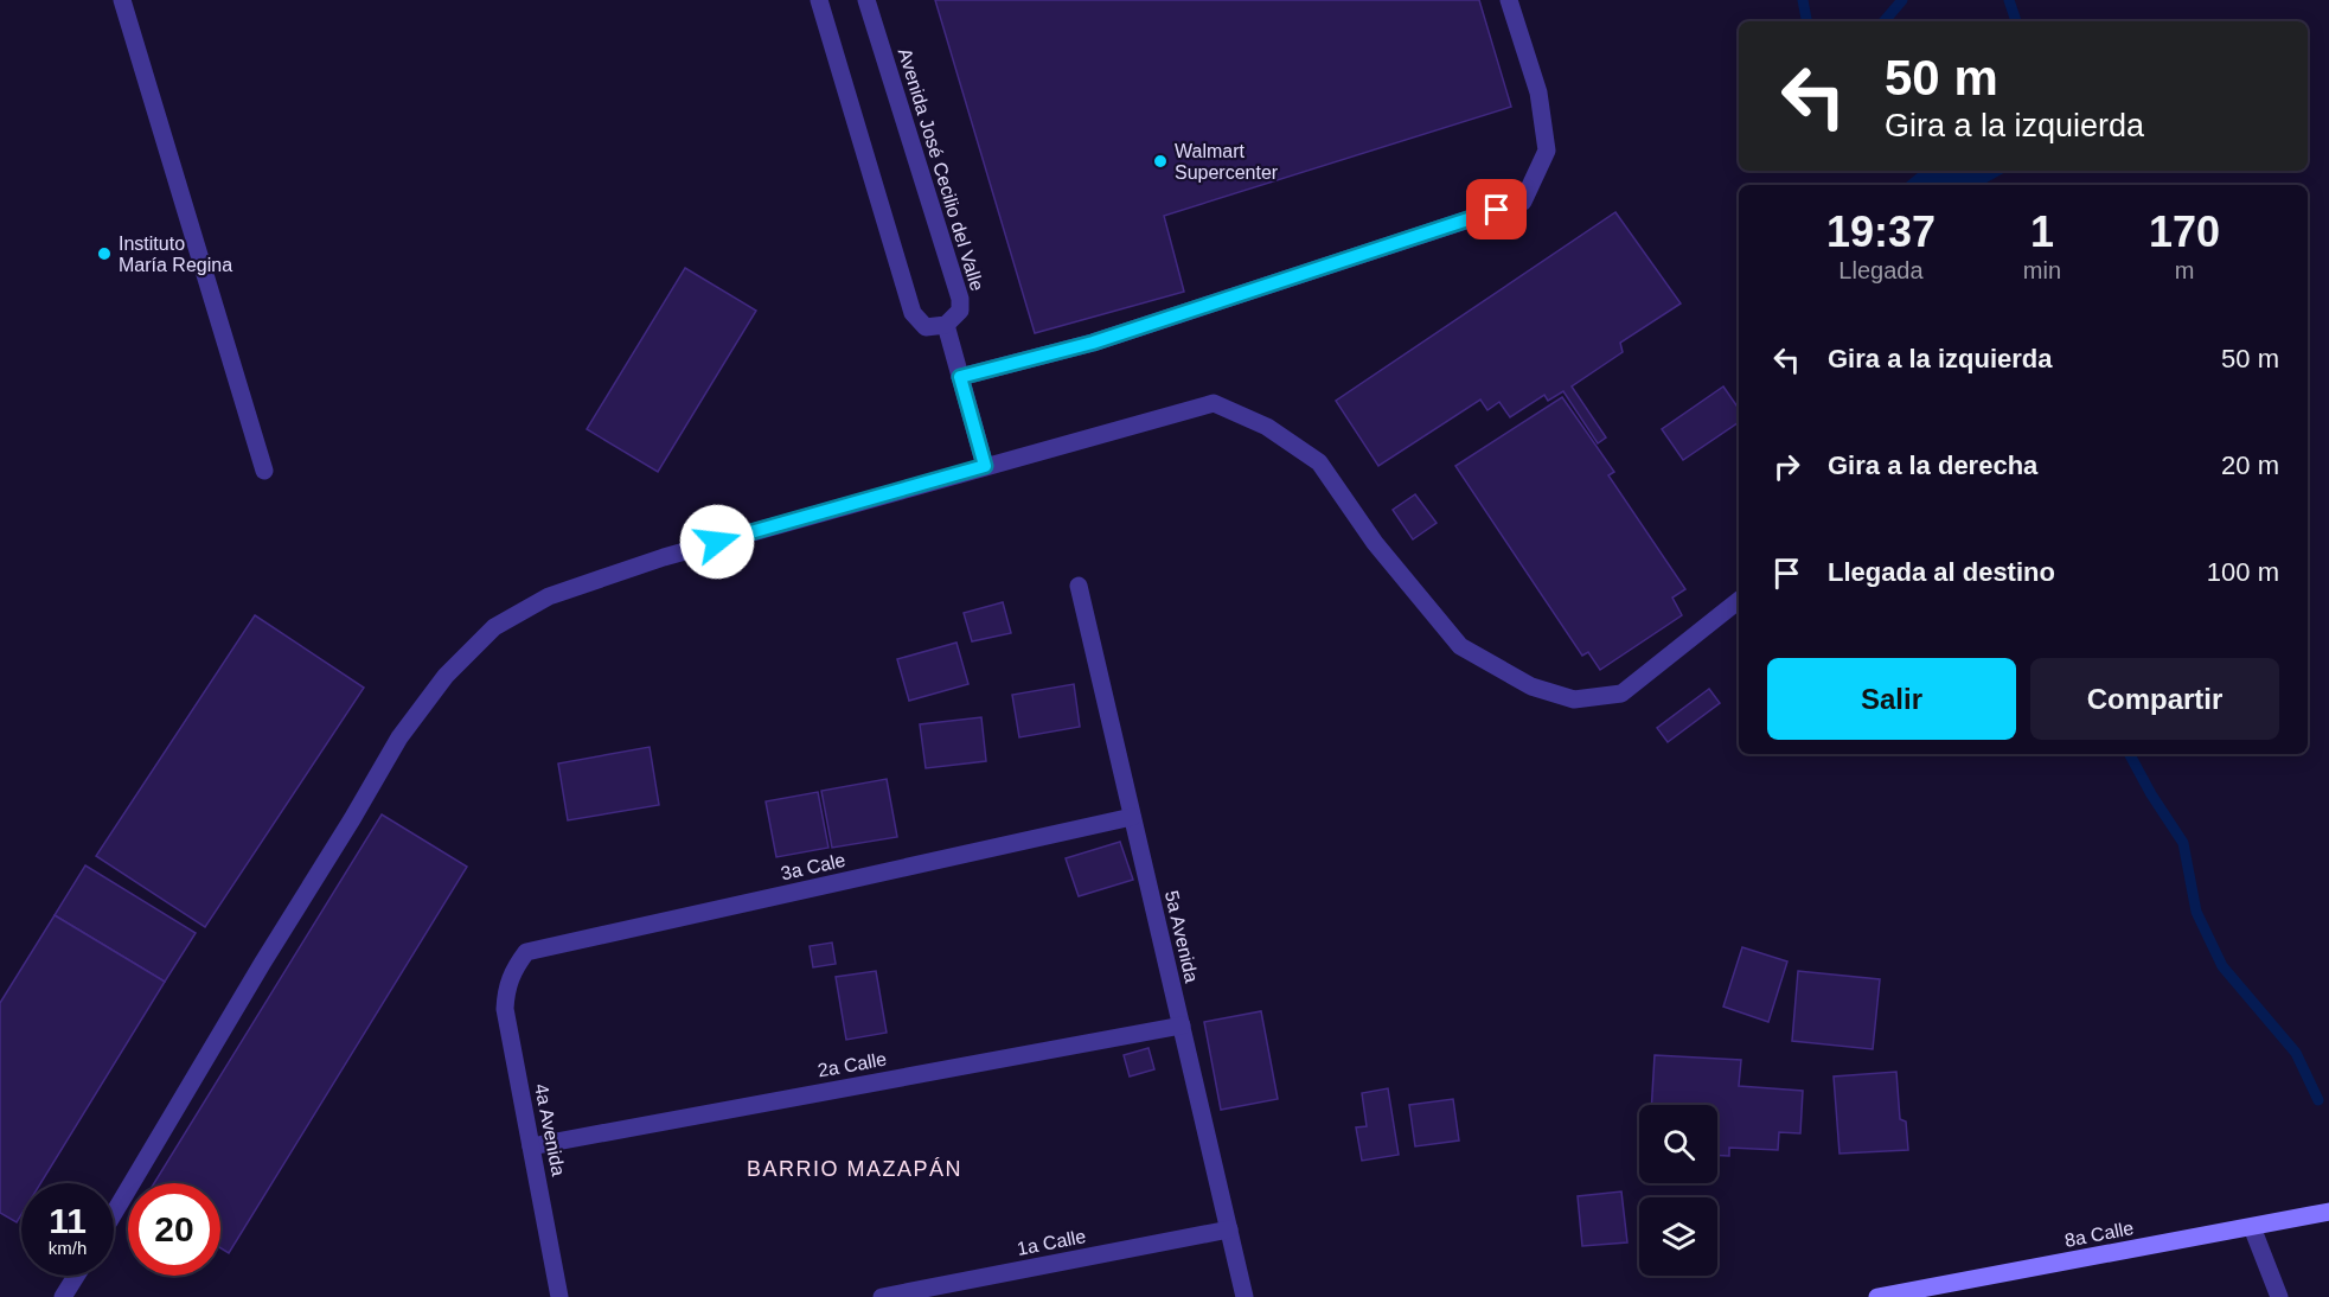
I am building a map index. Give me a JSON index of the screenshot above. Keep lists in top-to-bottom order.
{
  "streets": {
    "street": [
      "Avenida José Cecilio del Valle",
      "3a Cale",
      "5a Avenida",
      "2a Calle",
      "4a Avenida",
      "8a Calle",
      "1a Calle"
    ]
  },
  "crossings": [
    ["3a Cale", "5a Avenida"],
    ["3a Cale", "4a Avenida"],
    ["5a Avenida", "2a Calle"],
    ["5a Avenida", "1a Calle"],
    ["2a Calle", "4a Avenida"]
  ],
  "districts": ["BARRIO MAZAPÁN"],
  "places": ["Walmart Supercenter", "Instituto María Regina"],
  "page": {
    "turn": ["50 m", "Gira a la izquierda"],
    "eta": [
      "19:37",
      "Llegada",
      "1",
      "min",
      "170",
      "m"
    ],
    "list": [
      {
        "name": "Gira a la izquierda",
        "value": "50 m"
      },
      {
        "name": "Gira a la derecha",
        "value": "20 m"
      },
      {
        "name": "Llegada al destino",
        "value": "100 m"
      }
    ],
    "buttons": ["Salir", "Compartir"],
    "speed": "11 km/h",
    "limit": "20"
  }
}
